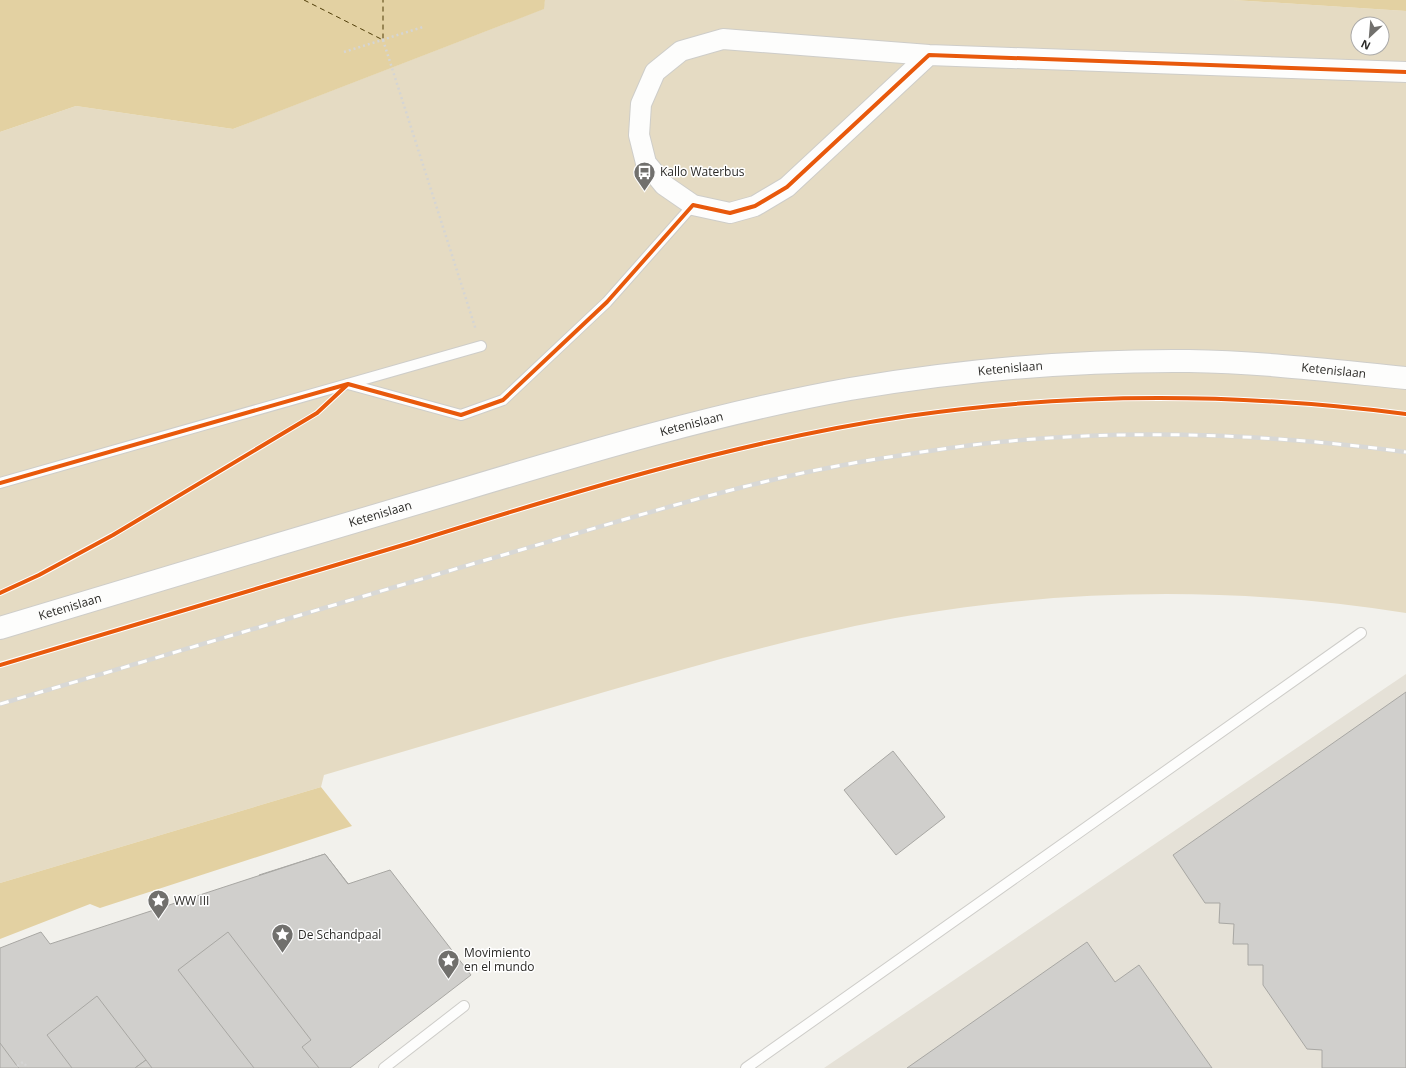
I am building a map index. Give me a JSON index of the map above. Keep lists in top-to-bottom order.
{
  "streets": {
    "street": ["Ketenislaan"]
  },
  "places": {
    "bus stop": ["Kallo Waterbus"],
    "place": ["WW III", "De Schandpaal", "Movimiento en el mundo"]
  },
  "north": "bottom left"
}
